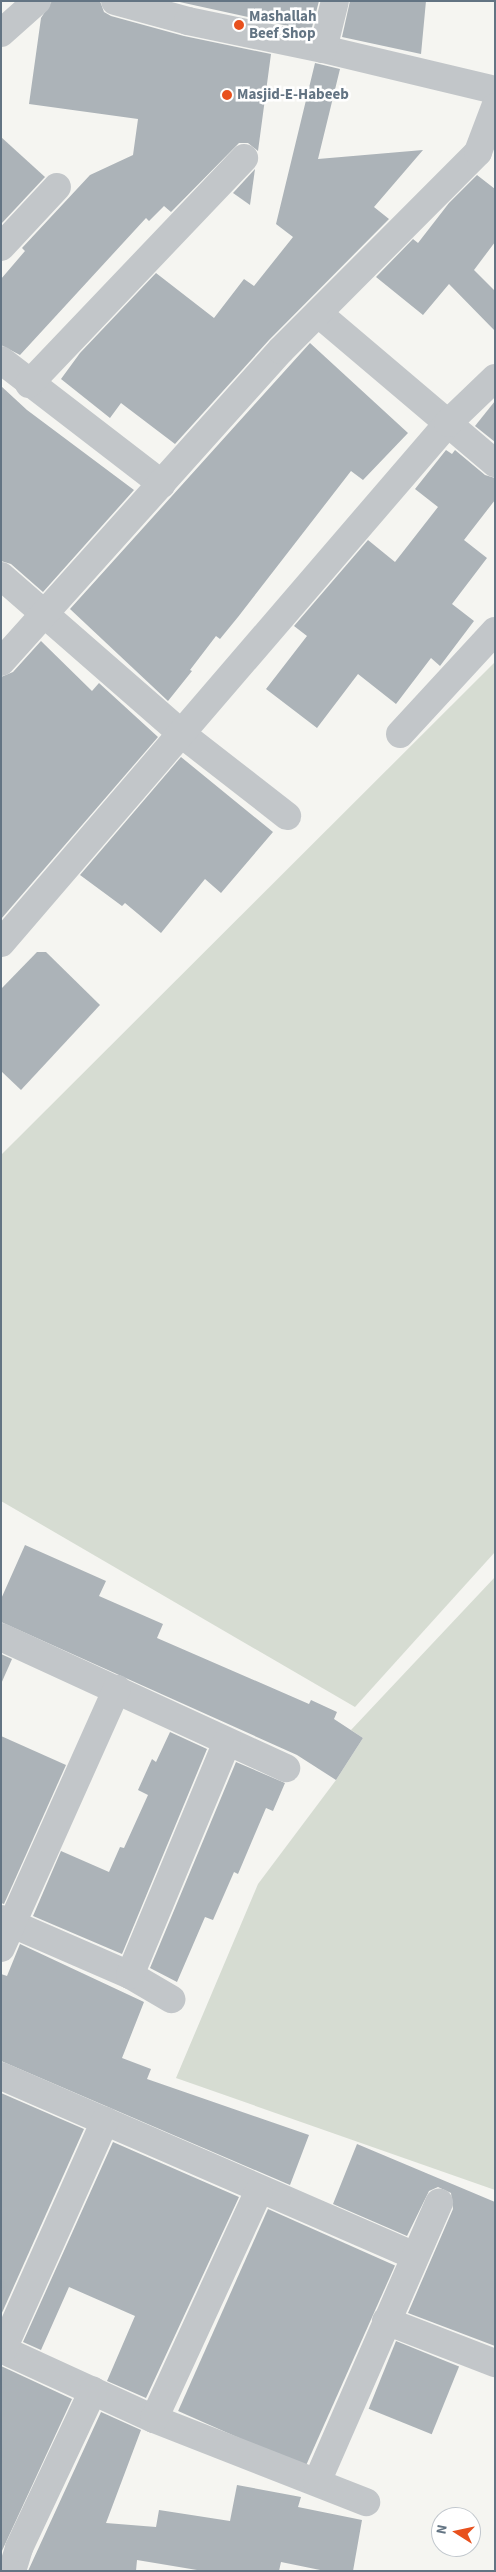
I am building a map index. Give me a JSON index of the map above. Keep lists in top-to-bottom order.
{
  "places": ["Mashallah Beef Shop", "Masjid-E-Habeeb"],
  "north": "left"
}
